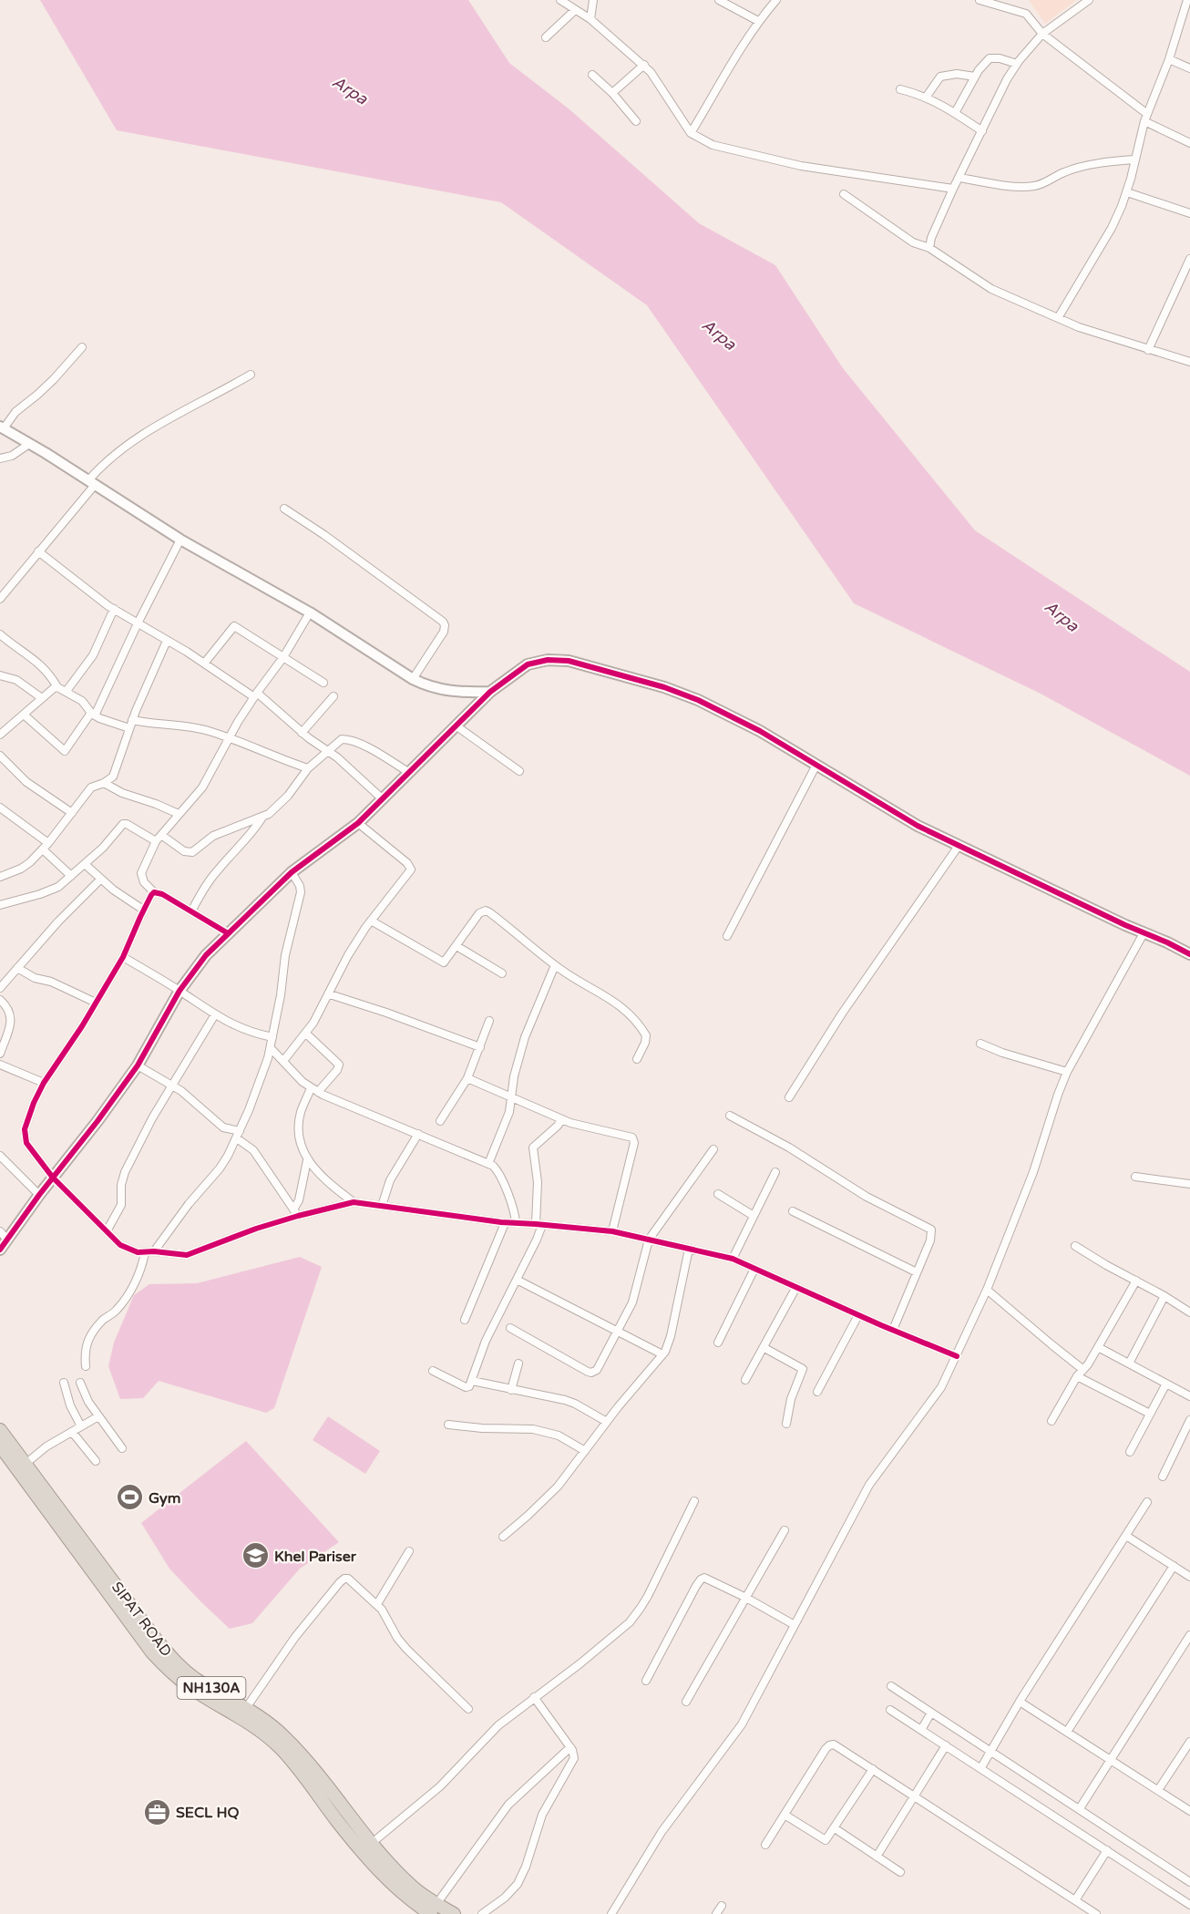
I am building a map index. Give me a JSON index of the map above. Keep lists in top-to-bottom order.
{
  "streets": {
    "highway": ["SIPAT ROAD", "NH130A"]
  },
  "water": ["Arpa"],
  "places": {
    "sports": ["Gym"],
    "school or university": ["Khel Pariser"],
    "office": ["SECL HQ"]
  }
}
